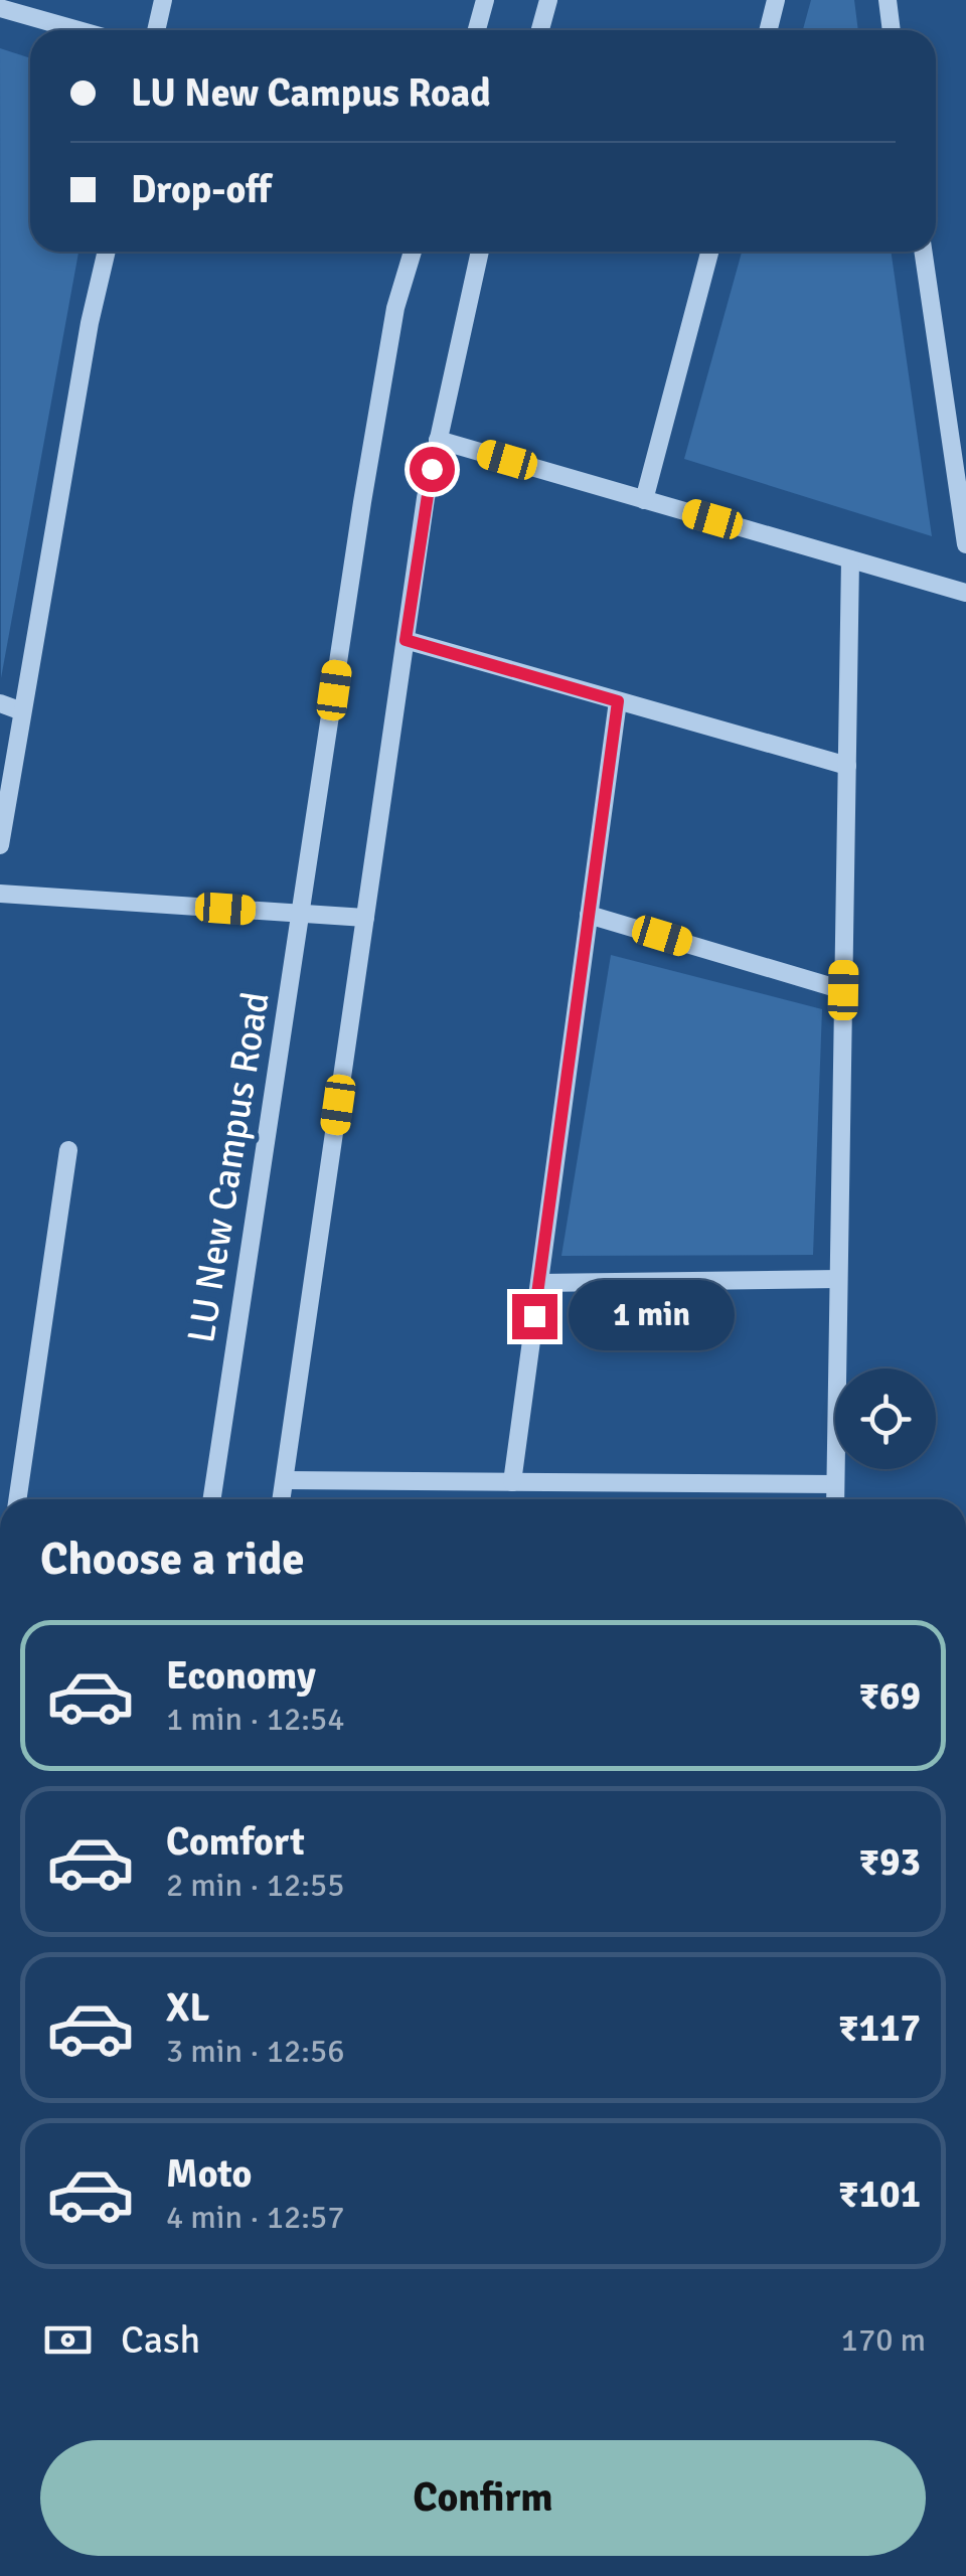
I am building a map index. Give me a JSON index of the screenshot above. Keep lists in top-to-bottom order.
{
  "streets": {
    "street": ["LU New Campus Road"]
  },
  "page": {
    "banner": ["LU New Campus Road", "Drop-off"],
    "bubble": "1 min",
    "heading": "Choose a ride",
    "list": [
      {
        "name": "Economy",
        "note": "1 min · 12:54",
        "value": "₹69"
      },
      {
        "name": "Comfort",
        "note": "2 min · 12:55",
        "value": "₹93"
      },
      {
        "name": "XL",
        "note": "3 min · 12:56",
        "value": "₹117"
      },
      {
        "name": "Moto",
        "note": "4 min · 12:57",
        "value": "₹101"
      }
    ],
    "pay": ["Cash", "170 m"],
    "buttons": "Confirm"
  }
}
